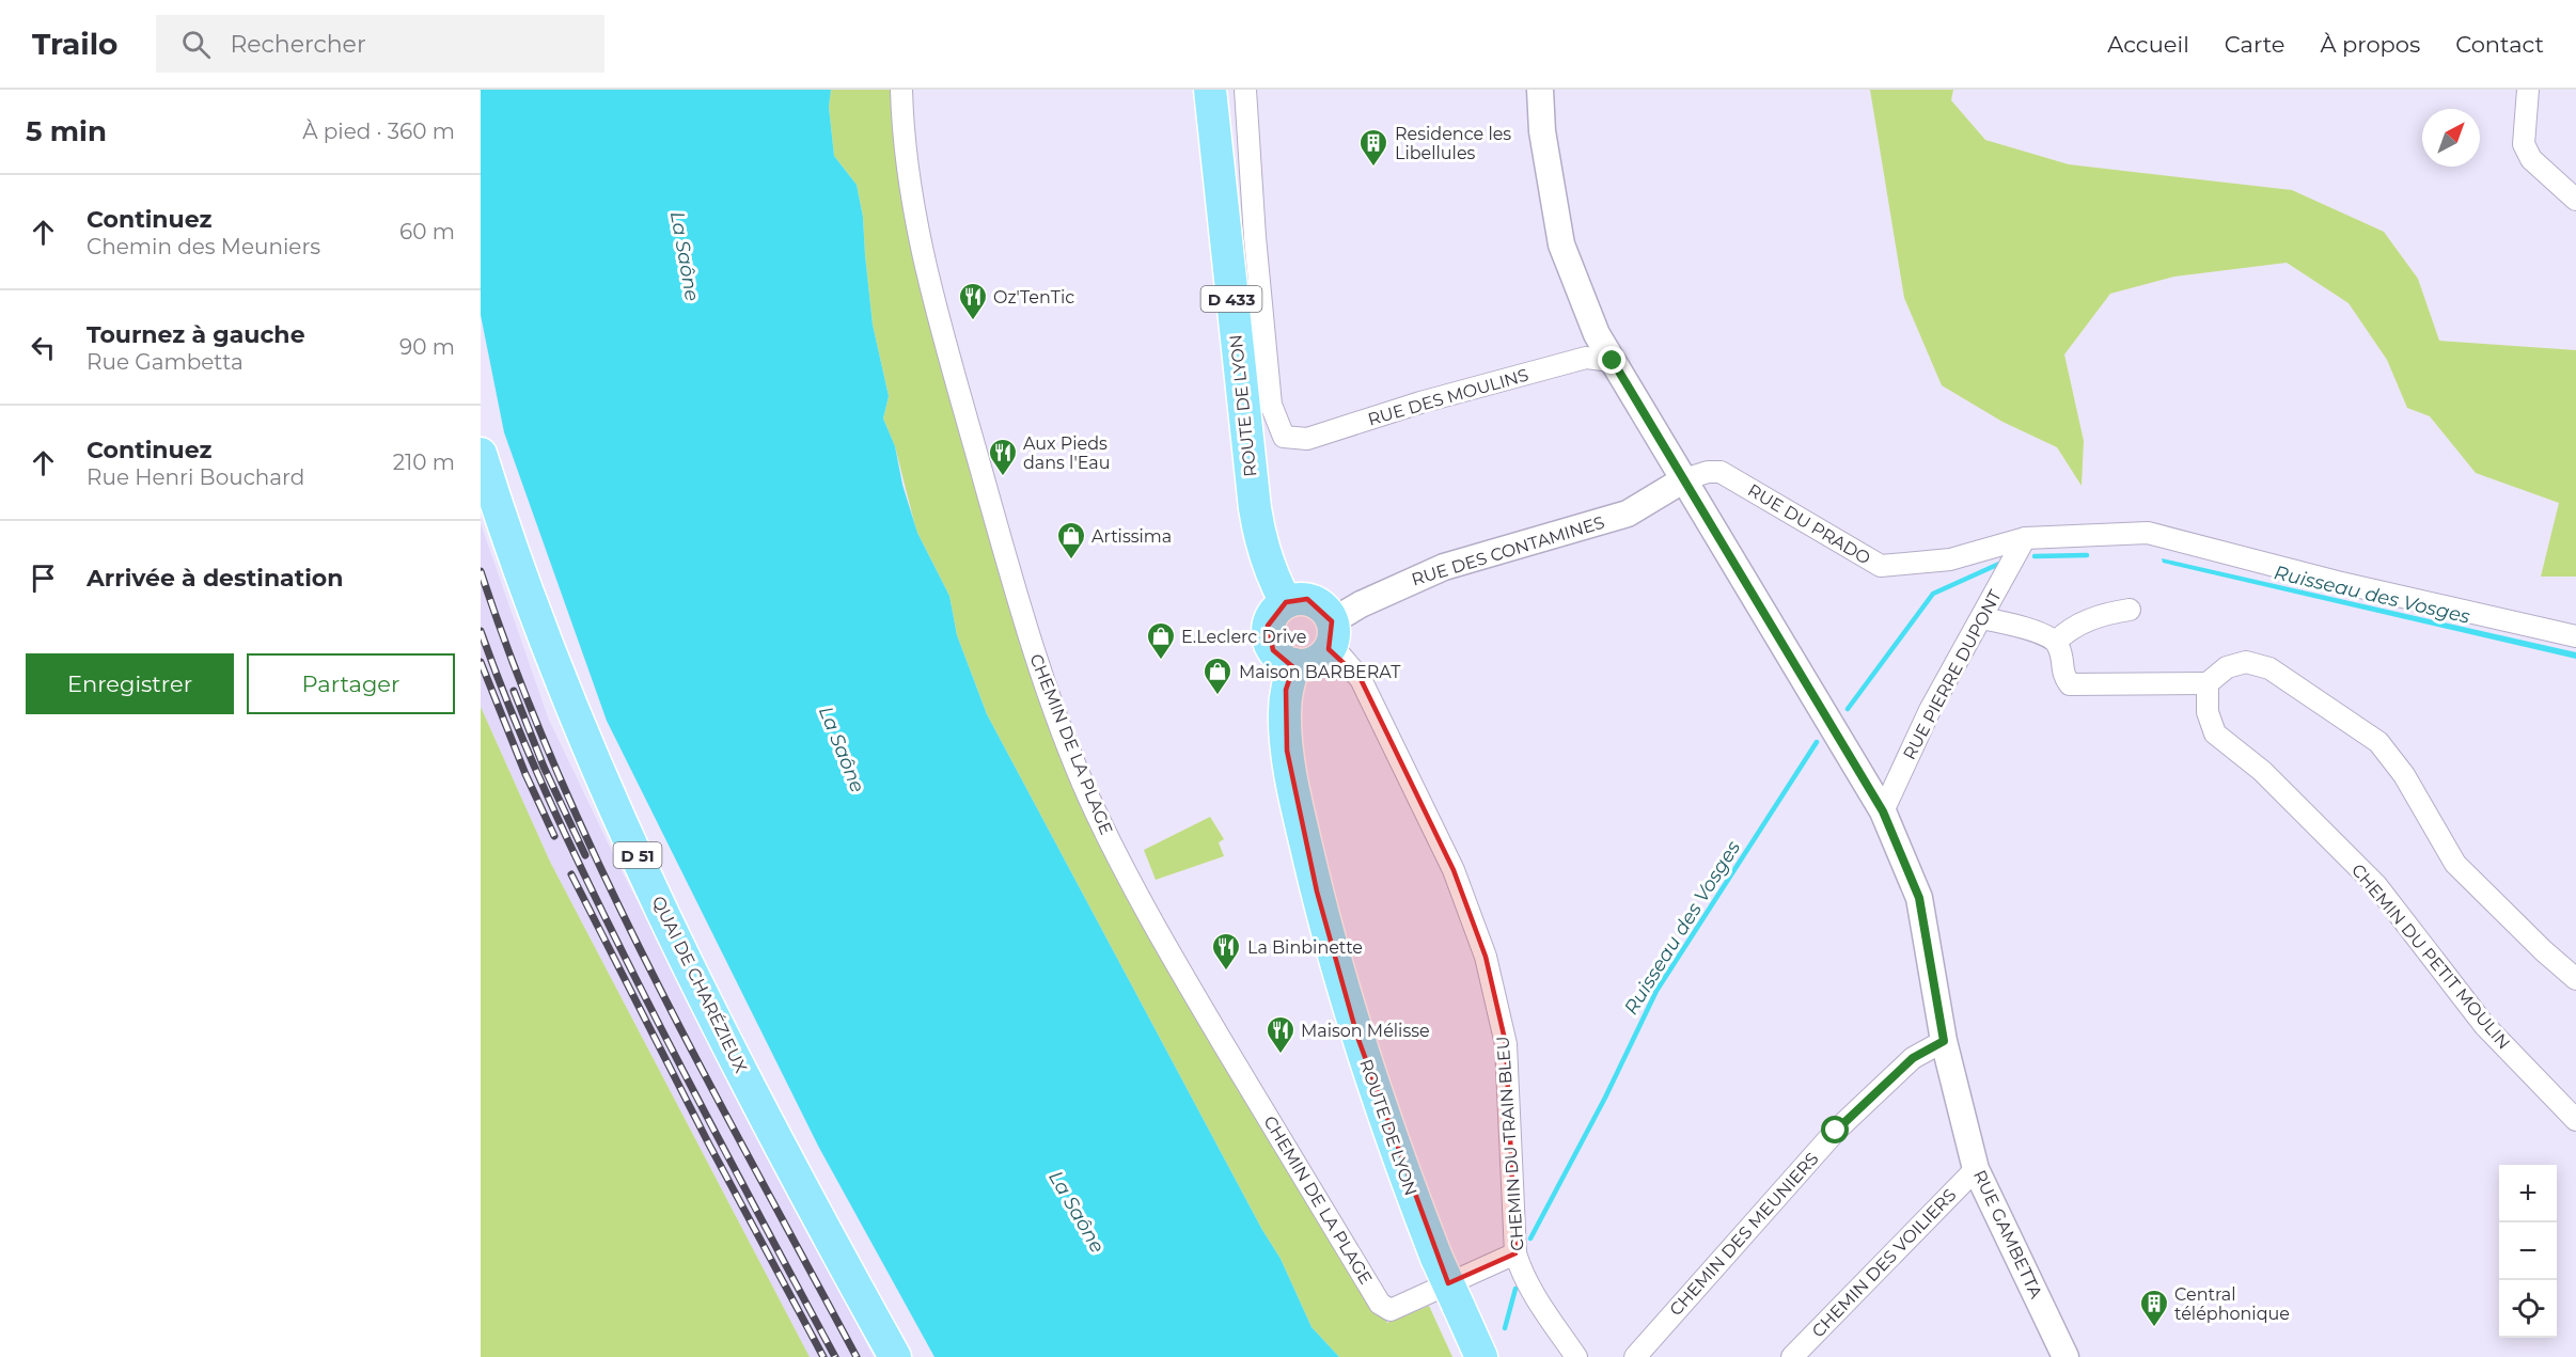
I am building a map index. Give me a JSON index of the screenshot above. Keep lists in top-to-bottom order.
{
  "streets": {
    "main road": [
      "D 433",
      "ROUTE DE LYON",
      "D 51",
      "QUAI DE CHARÉZIEUX"
    ],
    "street": [
      "RUE DES MOULINS",
      "RUE DU PRADO",
      "RUE DES CONTAMINES",
      "RUE PIERRE DUPONT",
      "CHEMIN DE LA PLAGE",
      "CHEMIN DU PETIT MOULIN",
      "CHEMIN DU TRAIN BLEU",
      "CHEMIN DES MEUNIERS",
      "RUE GAMBETTA",
      "CHEMIN DES VOILIERS"
    ]
  },
  "crossings": [
    ["RUE DES MOULINS", "RUE GAMBETTA"],
    ["ROUTE DE LYON", "RUE DES CONTAMINES"],
    ["ROUTE DE LYON", "CHEMIN DU TRAIN BLEU"],
    ["RUE DU PRADO", "RUE DES CONTAMINES"],
    ["RUE DU PRADO", "RUE PIERRE DUPONT"],
    ["RUE DU PRADO", "RUE GAMBETTA"],
    ["RUE DES CONTAMINES", "CHEMIN DU TRAIN BLEU"],
    ["RUE DES CONTAMINES", "RUE GAMBETTA"],
    ["RUE PIERRE DUPONT", "RUE GAMBETTA"],
    ["CHEMIN DE LA PLAGE", "CHEMIN DU TRAIN BLEU"],
    ["CHEMIN DES MEUNIERS", "RUE GAMBETTA"],
    ["RUE GAMBETTA", "CHEMIN DES VOILIERS"]
  ],
  "water": ["La Saône", "Ruisseau des Vosges"],
  "places": {
    "building": ["Residence les Libellules", "Central téléphonique"],
    "restaurant": [
      "Oz'TenTic",
      "Aux Pieds dans l'Eau",
      "La Binbinette",
      "Maison Mélisse"
    ],
    "shop": ["Artissima", "E.Leclerc Drive", "Maison BARBERAT"]
  },
  "north": "top right",
  "page": {
    "header": "Trailo",
    "search": "Rechercher",
    "nav": [
      "Accueil",
      "Carte",
      "À propos",
      "Contact"
    ],
    "heading": ["5 min", "À pied · 360 m"],
    "list": [
      ["Continuez", "Chemin des Meuniers", "60 m"],
      ["Tournez à gauche", "Rue Gambetta", "90 m"],
      ["Continuez", "Rue Henri Bouchard", "210 m"],
      "Arrivée à destination"
    ],
    "buttons": ["Enregistrer", "Partager"],
    "map_buttons": ["+", "−"]
  }
}
